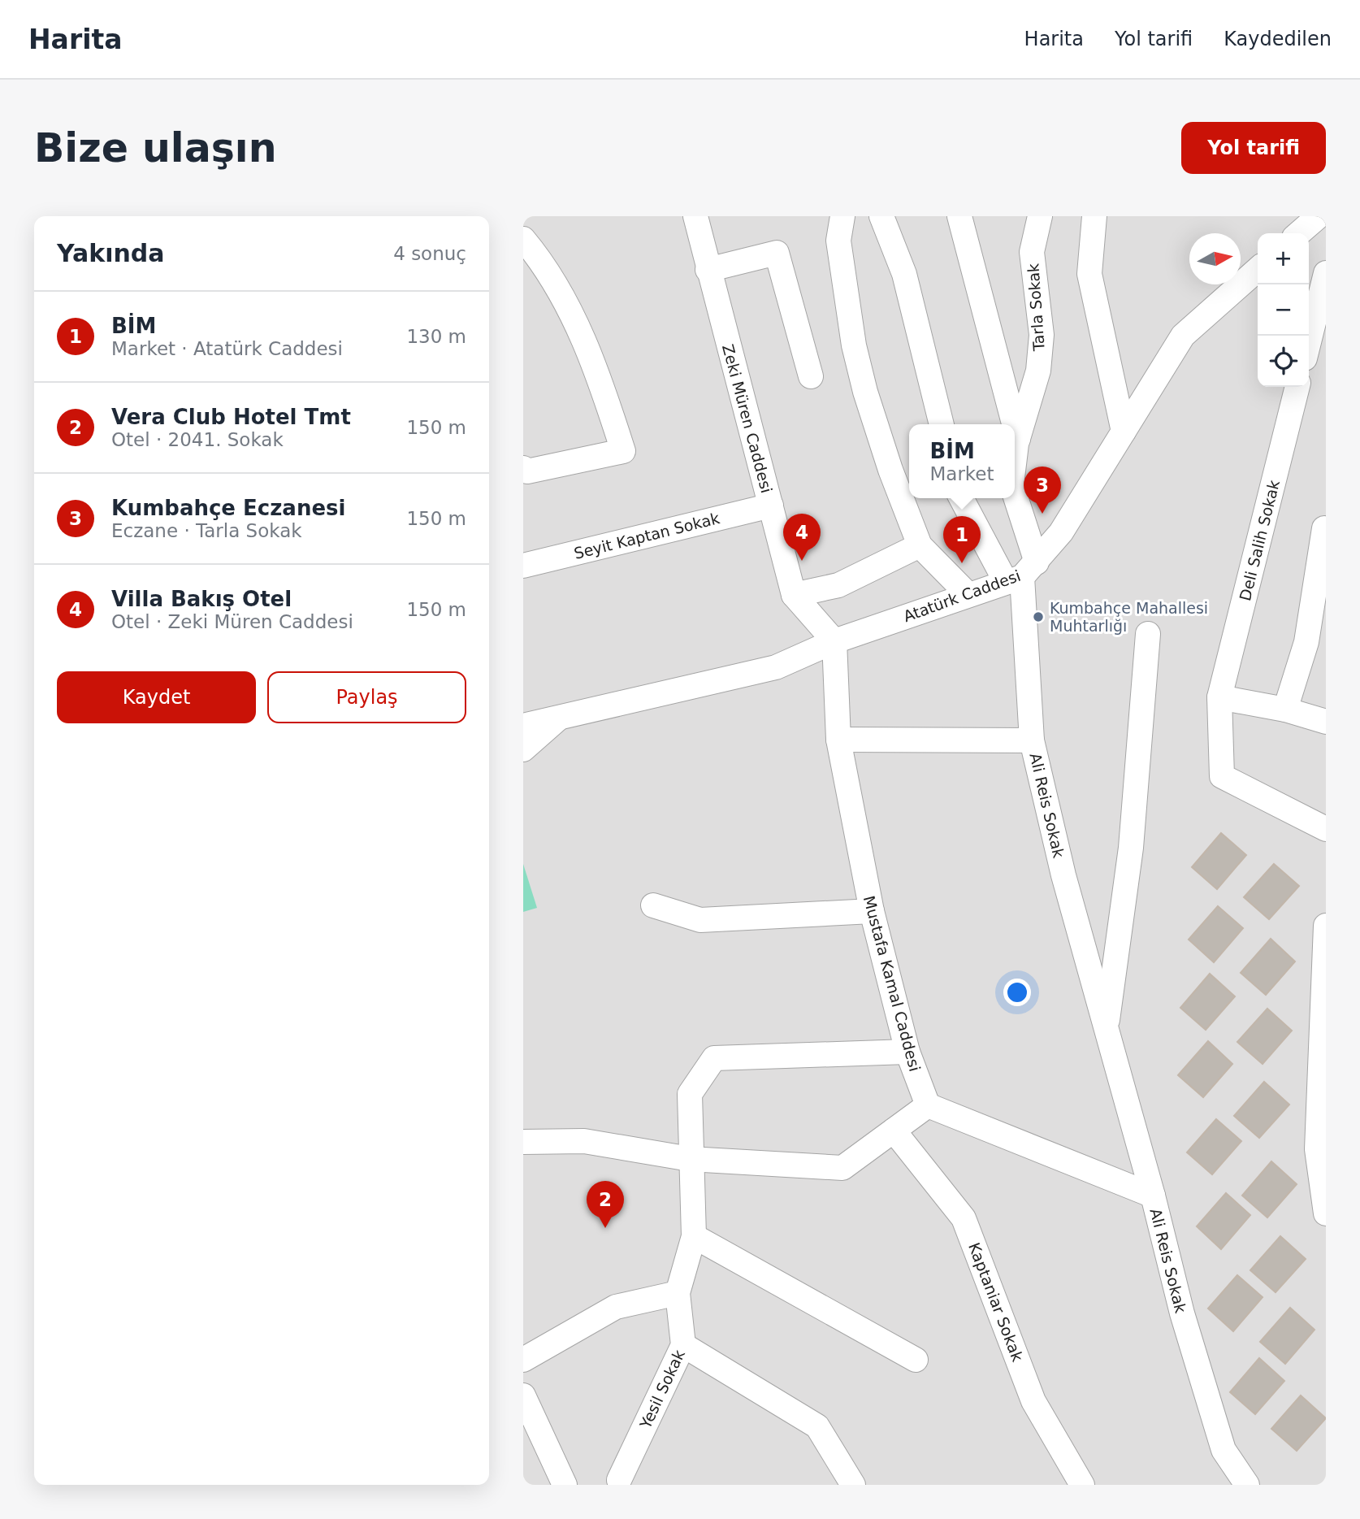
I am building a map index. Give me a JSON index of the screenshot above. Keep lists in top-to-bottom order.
{
  "streets": {
    "street": [
      "Tarla Sokak",
      "Zeki Müren Caddesi",
      "Seyit Kaptan Sokak",
      "Deli Salih Sokak",
      "Atatürk Caddesi",
      "Ali Reis Sokak",
      "Mustafa Kamal Caddesi",
      "Kaptaniar Sokak",
      "Yesil Sokak"
    ]
  },
  "crossings": [
    ["Tarla Sokak", "Atatürk Caddesi"],
    ["Tarla Sokak", "Ali Reis Sokak"],
    ["Zeki Müren Caddesi", "Seyit Kaptan Sokak"],
    ["Zeki Müren Caddesi", "Atatürk Caddesi"],
    ["Zeki Müren Caddesi", "Mustafa Kamal Caddesi"],
    ["Atatürk Caddesi", "Ali Reis Sokak"],
    ["Atatürk Caddesi", "Mustafa Kamal Caddesi"],
    ["Mustafa Kamal Caddesi", "Yesil Sokak"]
  ],
  "places": ["Kumbahçe Mahallesi Muhtarlığı"],
  "north": "right",
  "page": {
    "header": "Harita",
    "nav": ["Harita", "Yol tarifi", "Kaydedilen"],
    "buttons": [
      "Yol tarifi",
      ["Kaydet", "Paylaş"]
    ],
    "title": "Bize ulaşın",
    "heading": ["Yakında", "4 sonuç"],
    "map_buttons": ["+", "−"],
    "list": [
      {
        "mark": "1",
        "name": "BİM",
        "note": "Market · Atatürk Caddesi",
        "value": "130 m"
      },
      {
        "mark": "2",
        "name": "Vera Club Hotel Tmt",
        "note": "Otel · 2041. Sokak",
        "value": "150 m"
      },
      {
        "mark": "3",
        "name": "Kumbahçe Eczanesi",
        "note": "Eczane · Tarla Sokak",
        "value": "150 m"
      },
      {
        "mark": "4",
        "name": "Villa Bakış Otel",
        "note": "Otel · Zeki Müren Caddesi",
        "value": "150 m"
      }
    ],
    "popup": ["BİM", "Market"],
    "pins": [
      "3",
      "4",
      "1",
      "2"
    ]
  }
}
